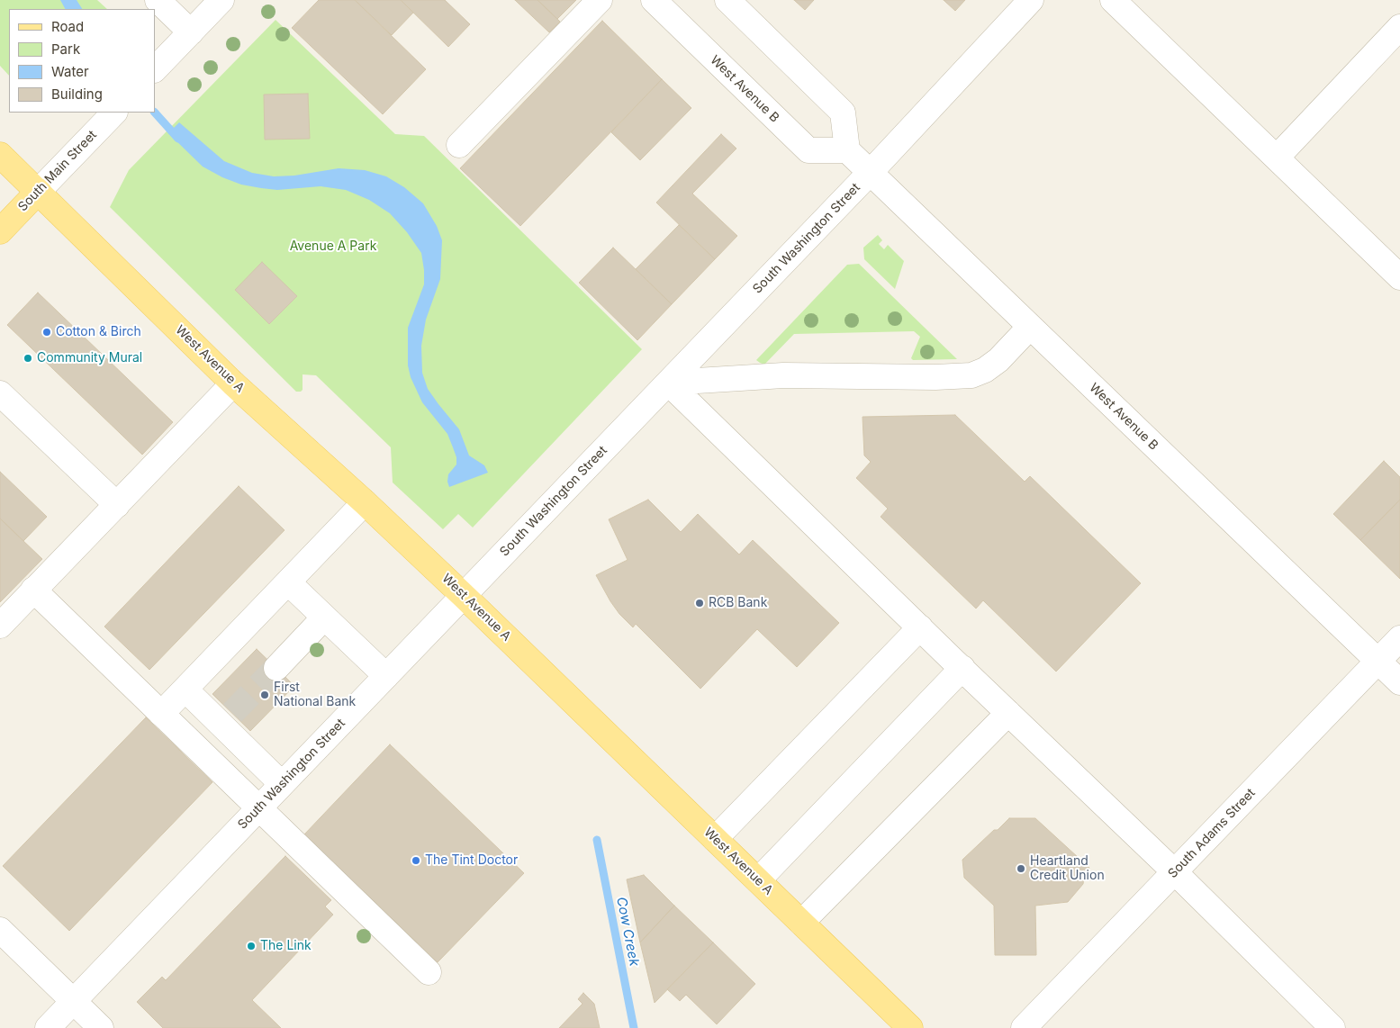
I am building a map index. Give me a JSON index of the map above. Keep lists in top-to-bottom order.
{
  "streets": {
    "main road": ["South Main Street", "West Avenue A"],
    "street": ["West Avenue B", "South Washington Street", "South Adams Street"]
  },
  "crossings": [
    ["West Avenue B", "South Washington Street"],
    ["West Avenue B", "South Adams Street"],
    ["South Main Street", "West Avenue A"],
    ["South Washington Street", "West Avenue A"]
  ],
  "water": ["Cow Creek"],
  "parks": ["Avenue A Park"],
  "places": [
    "Cotton & Birch",
    "Community Mural",
    "RCB Bank",
    "First National Bank",
    "The Tint Doctor",
    "Heartland Credit Union",
    "The Link"
  ],
  "legend": [
    "Road",
    "Park",
    "Water",
    "Building"
  ]
}
